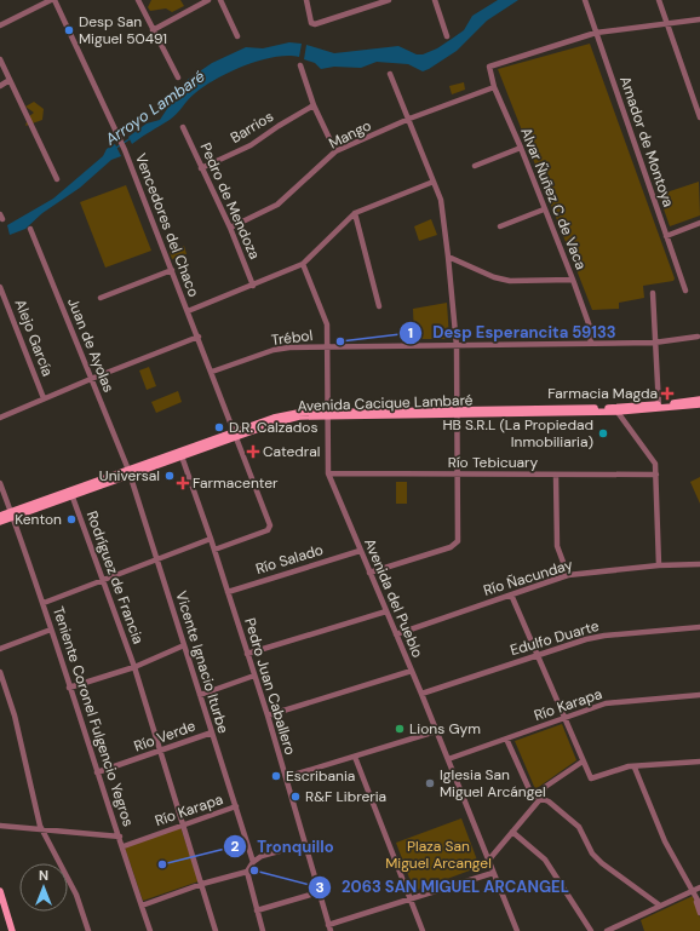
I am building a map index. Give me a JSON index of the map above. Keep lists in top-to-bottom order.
{
  "streets": {
    "main road": ["Avenida Cacique Lambaré"],
    "street": [
      "Barrios",
      "Mango",
      "Amador de Montoya",
      "Alvar Ñuñez C de Vaca",
      "Pedro de Mendoza",
      "Vencedores del Chaco",
      "Alejo García",
      "Trébol",
      "Juan de Ayolas",
      "Río Tebicuary",
      "Río Salado",
      "Rodríguez de Francia",
      "Río Ñacunday",
      "Avenida del Pueblo",
      "Edulfo Duarte",
      "Vicente Ignacio Iturbe",
      "Pedro Juan Caballero",
      "Río Karapa",
      "Teniente Coronel Fulgencio Yegros",
      "Río Verde"
    ]
  },
  "crossings": [
    ["Barrios", "Pedro de Mendoza"],
    ["Mango", "Alvar Ñuñez C de Vaca"],
    ["Mango", "Pedro de Mendoza"],
    ["Amador de Montoya", "Alvar Ñuñez C de Vaca"],
    ["Alvar Ñuñez C de Vaca", "Trébol"],
    ["Vencedores del Chaco", "Trébol"],
    ["Vencedores del Chaco", "Avenida Cacique Lambaré"],
    ["Trébol", "Avenida del Pueblo"],
    ["Juan de Ayolas", "Avenida Cacique Lambaré"],
    ["Juan de Ayolas", "Vicente Ignacio Iturbe"],
    ["Avenida Cacique Lambaré", "Rodríguez de Francia"],
    ["Avenida Cacique Lambaré", "Avenida del Pueblo"],
    ["Avenida Cacique Lambaré", "Vicente Ignacio Iturbe"],
    ["Avenida Cacique Lambaré", "Pedro Juan Caballero"],
    ["Avenida Cacique Lambaré", "Teniente Coronel Fulgencio Yegros"],
    ["Río Tebicuary", "Avenida del Pueblo"],
    ["Río Salado", "Avenida del Pueblo"],
    ["Río Salado", "Pedro Juan Caballero"],
    ["Rodríguez de Francia", "Río Karapa"],
    ["Rodríguez de Francia", "Río Verde"],
    ["Río Ñacunday", "Avenida del Pueblo"],
    ["Avenida del Pueblo", "Edulfo Duarte"],
    ["Avenida del Pueblo", "Río Karapa"],
    ["Vicente Ignacio Iturbe", "Río Karapa"],
    ["Vicente Ignacio Iturbe", "Río Verde"],
    ["Río Karapa", "Teniente Coronel Fulgencio Yegros"],
    ["Teniente Coronel Fulgencio Yegros", "Río Verde"]
  ],
  "water": ["Arroyo Lambaré"],
  "parks": ["Plaza San Miguel Arcangel"],
  "places": {
    "other": [
      "Desp San Miguel 50491",
      "Desp Esperancita 59133",
      "D.R. Calzados",
      "HB S.R.L (La Propiedad Inmobiliaria)",
      "Universal",
      "Kenton",
      "Lions Gym",
      "Escribania",
      "Iglesia San Miguel Arcángel",
      "R&F Libreria",
      "Tronquillo",
      "2063 SAN MIGUEL ARCANGEL"
    ],
    "health": ["Farmacia Magda", "Catedral", "Farmacenter"]
  },
  "north": "top"
}
